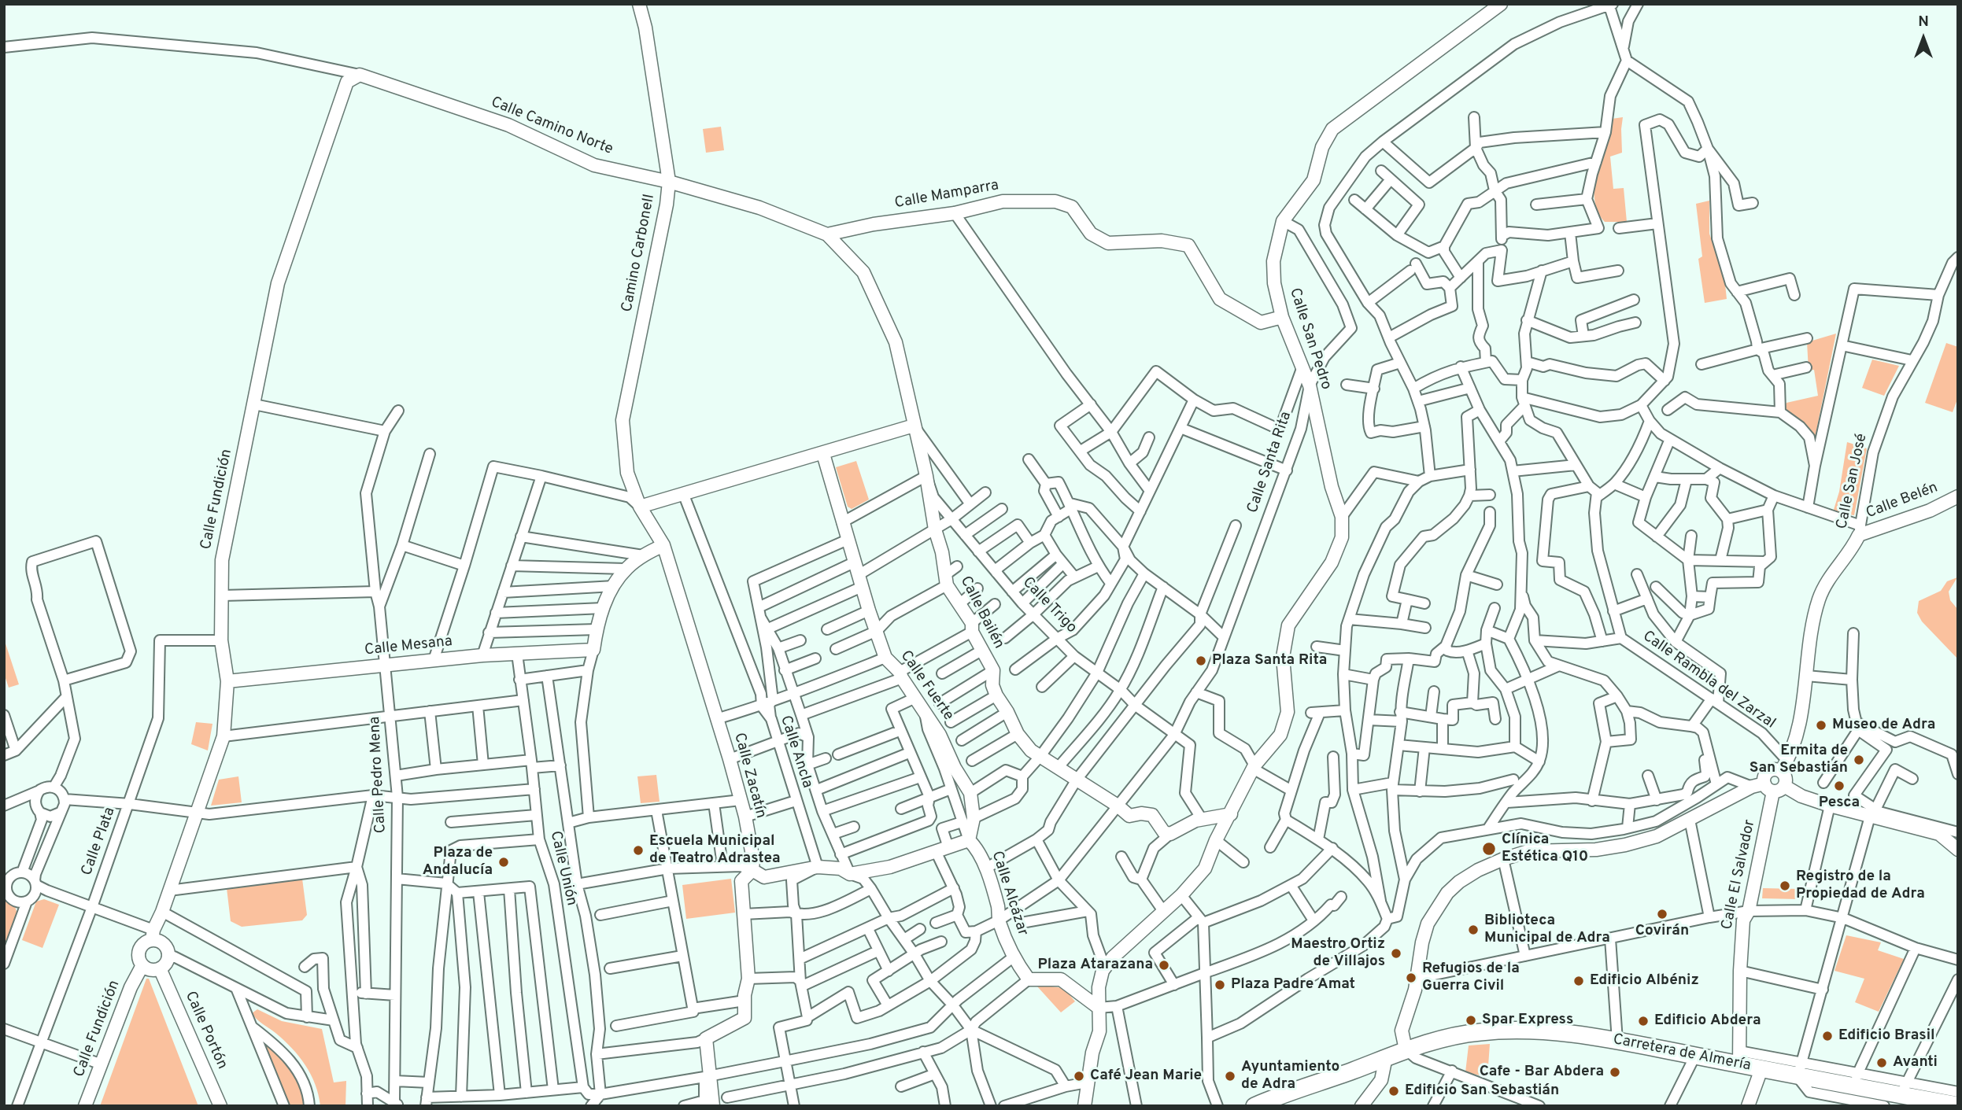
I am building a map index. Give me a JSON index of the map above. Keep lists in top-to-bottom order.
{
  "streets": {
    "highway": ["Carretera de Almería"],
    "street": [
      "Calle Camino Norte",
      "Calle Mamparra",
      "Camino Carbonell",
      "Calle San Pedro",
      "Calle Santa Rita",
      "Calle San José",
      "Calle Fundición",
      "Calle Belén",
      "Calle Trigo",
      "Calle Bailén",
      "Calle Mesana",
      "Calle Rambla del Zarzal",
      "Calle Fuerte",
      "Calle Ancla",
      "Calle Pedro Mena",
      "Calle Zacatín",
      "Calle Plata",
      "Calle Unión",
      "Calle El Salvador",
      "Calle Alcázar",
      "Calle Portón"
    ]
  },
  "crossings": [
    ["Calle Camino Norte", "Calle Mamparra"],
    ["Calle Camino Norte", "Camino Carbonell"],
    ["Calle Camino Norte", "Calle Fundición"],
    ["Calle Mamparra", "Calle San Pedro"],
    ["Camino Carbonell", "Calle Zacatín"],
    ["Calle San Pedro", "Calle Santa Rita"],
    ["Calle Santa Rita", "Calle Trigo"],
    ["Calle Santa Rita", "Calle Bailén"],
    ["Calle Santa Rita", "Calle Alcázar"],
    ["Calle San José", "Calle Belén"],
    ["Calle San José", "Calle Rambla del Zarzal"],
    ["Calle Fundición", "Calle Mesana"],
    ["Calle Fundición", "Calle Plata"],
    ["Calle Fundición", "Calle Portón"],
    ["Calle Trigo", "Calle Bailén"],
    ["Calle Mesana", "Calle Pedro Mena"],
    ["Calle Mesana", "Calle Unión"],
    ["Calle Fuerte", "Calle Alcázar"],
    ["Calle El Salvador", "Carretera de Almería"]
  ],
  "places": [
    "Plaza Santa Rita",
    "Museo de Adra",
    "Ermita de San Sebastián",
    "Pesca",
    "Clínica Estética Q10",
    "Escuela Municipal de Teatro Adrastea",
    "Plaza de Andalucía",
    "Registro de la Propiedad de Adra",
    "Covirán",
    "Biblioteca Municipal de Adra",
    "Maestro Ortiz de Villajos",
    "Plaza Atarazana",
    "Refugios de la Guerra Civil",
    "Edificio Albéniz",
    "Plaza Padre Amat",
    "Spar Express",
    "Edificio Abdera",
    "Edificio Brasil",
    "Avanti",
    "Cafe - Bar Abdera",
    "Café Jean Marie",
    "Ayuntamiento de Adra",
    "Edificio San Sebastián"
  ],
  "north": "top"
}
